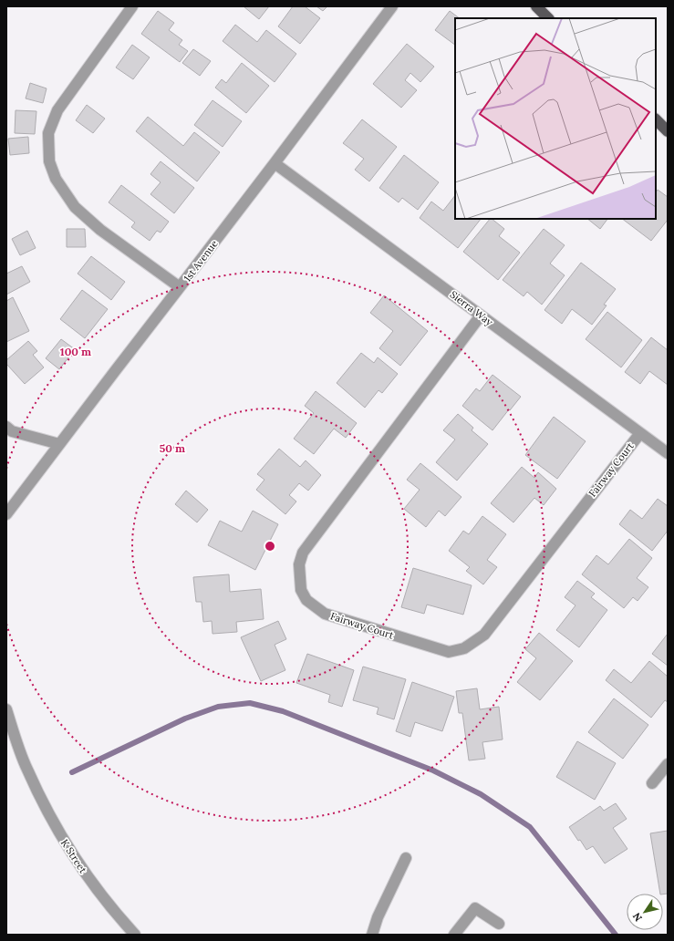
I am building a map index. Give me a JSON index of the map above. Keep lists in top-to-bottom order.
{
  "streets": {
    "street": [
      "1st Avenue",
      "Sierra Way",
      "Fairway Court",
      "K Street"
    ]
  },
  "crossings": [
    ["1st Avenue", "Sierra Way"],
    ["Sierra Way", "Fairway Court"]
  ],
  "north": "bottom left",
  "rings": ["100 m", "50 m"]
}
